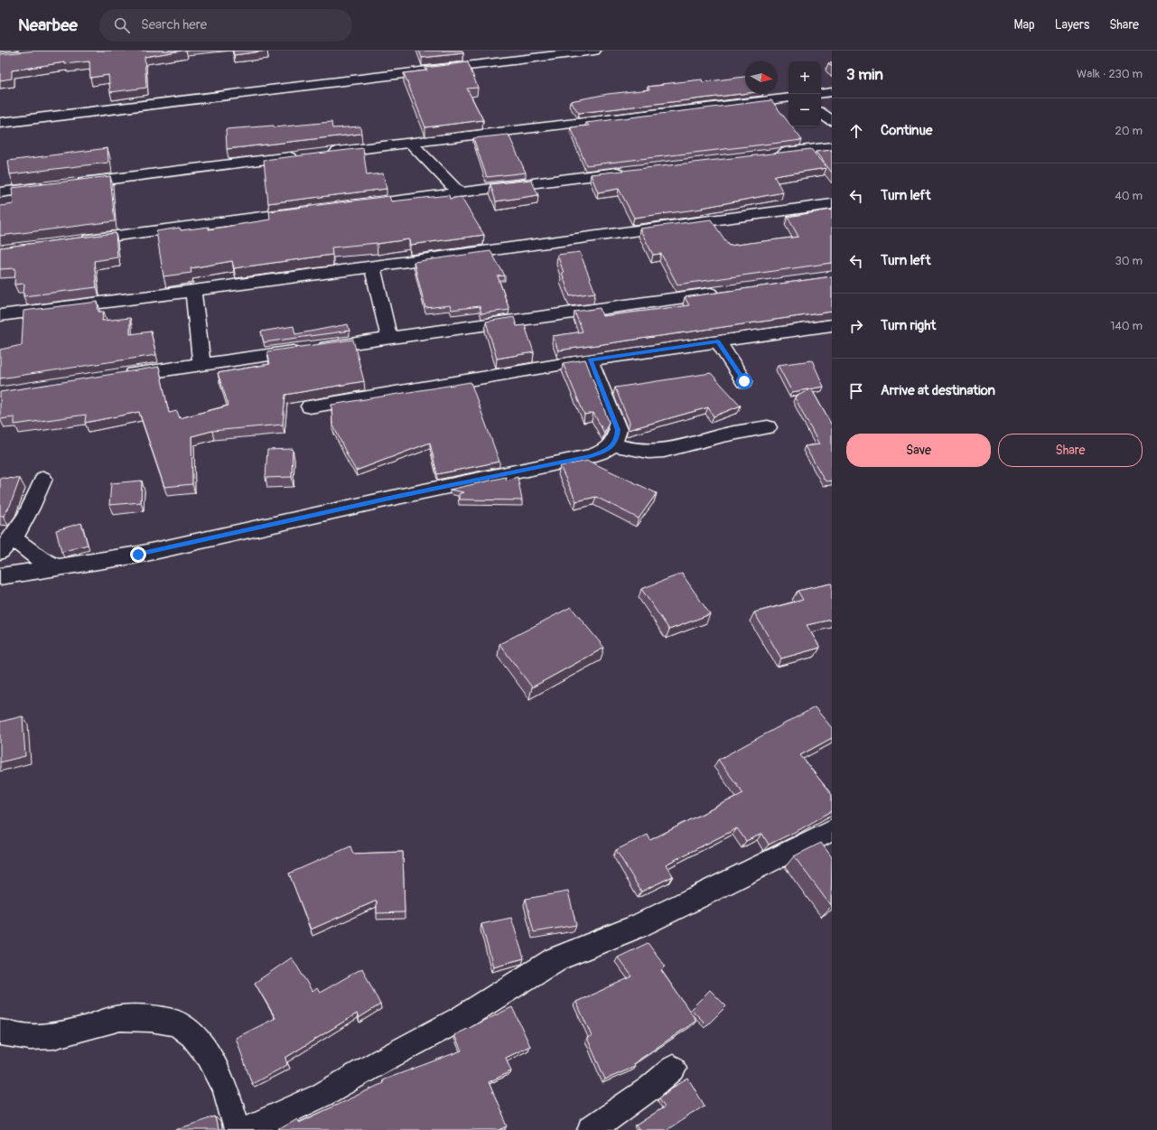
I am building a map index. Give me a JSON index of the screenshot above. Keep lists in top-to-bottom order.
{
  "north": "right",
  "page": {
    "header": "Nearbee",
    "search": "Search here",
    "nav": ["Map", "Layers", "Share"],
    "heading": ["3 min", "Walk · 230 m"],
    "map_buttons": ["+", "−"],
    "list": [
      ["Continue", "20 m"],
      ["Turn left", "40 m"],
      ["Turn left", "30 m"],
      ["Turn right", "140 m"],
      "Arrive at destination"
    ],
    "buttons": ["Save", "Share"]
  }
}
